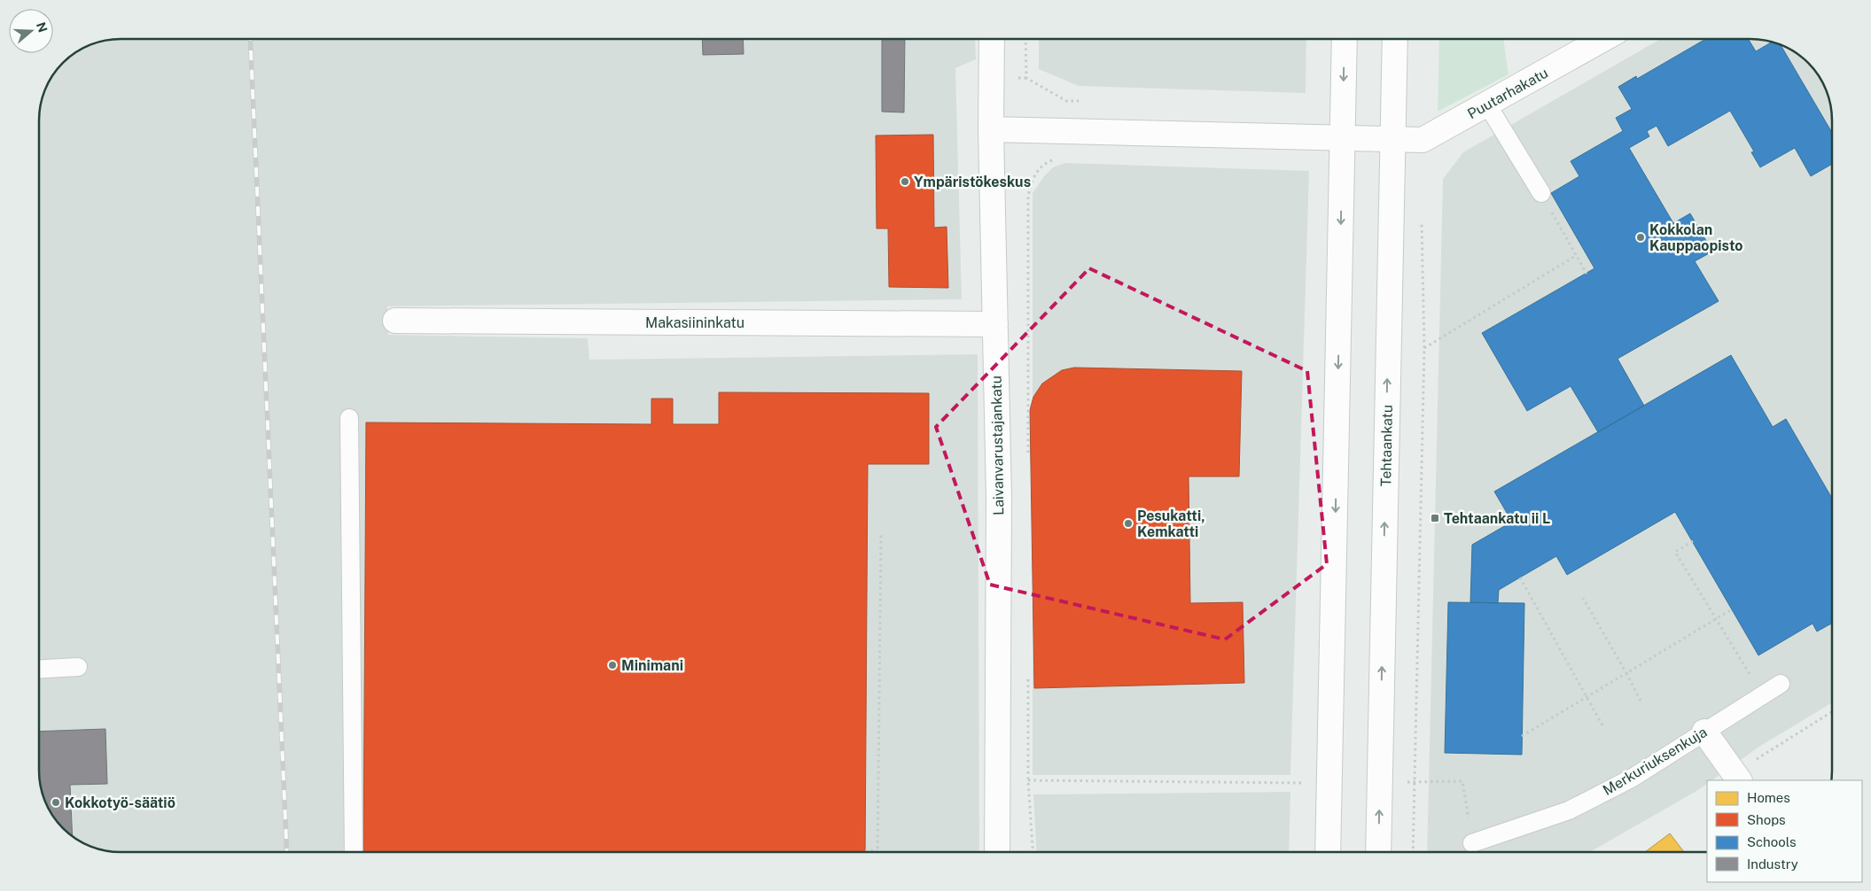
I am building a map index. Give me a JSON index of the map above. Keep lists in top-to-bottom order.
{
  "streets": {
    "street": [
      "Puutarhakatu",
      "Makasiininkatu",
      "Laivanvarustajankatu",
      "Tehtaankatu"
    ],
    "lane": ["Merkuriuksenkuja"]
  },
  "crossings": [
    ["Puutarhakatu", "Laivanvarustajankatu"],
    ["Puutarhakatu", "Tehtaankatu"],
    ["Makasiininkatu", "Laivanvarustajankatu"]
  ],
  "places": {
    "other": [
      "Ympäristökeskus",
      "Kokkolan Kauppaopisto",
      "Pesukatti, Kemkatti",
      "Minimani",
      "Kokkotyö-säätiö"
    ],
    "transit": ["Tehtaankatu ii L"]
  },
  "legend": [
    "Homes",
    "Shops",
    "Schools",
    "Industry"
  ],
  "north": "right"
}
